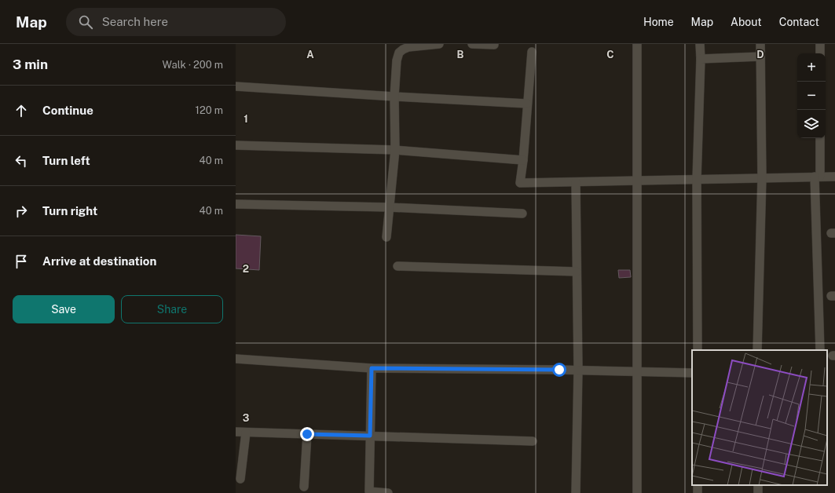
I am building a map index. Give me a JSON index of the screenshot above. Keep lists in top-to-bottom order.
{
  "page": {
    "header": "Map",
    "search": "Search here",
    "nav": [
      "Home",
      "Map",
      "About",
      "Contact"
    ],
    "heading": ["3 min", "Walk · 200 m"],
    "map_buttons": ["+", "−"],
    "list": [
      ["Continue", "120 m"],
      ["Turn left", "40 m"],
      ["Turn right", "40 m"],
      "Arrive at destination"
    ],
    "buttons": ["Save", "Share"]
  },
  "grid": {
    "columns": [
      "A",
      "B",
      "C",
      "D"
    ],
    "rows": ["1", "2", "3"]
  }
}
